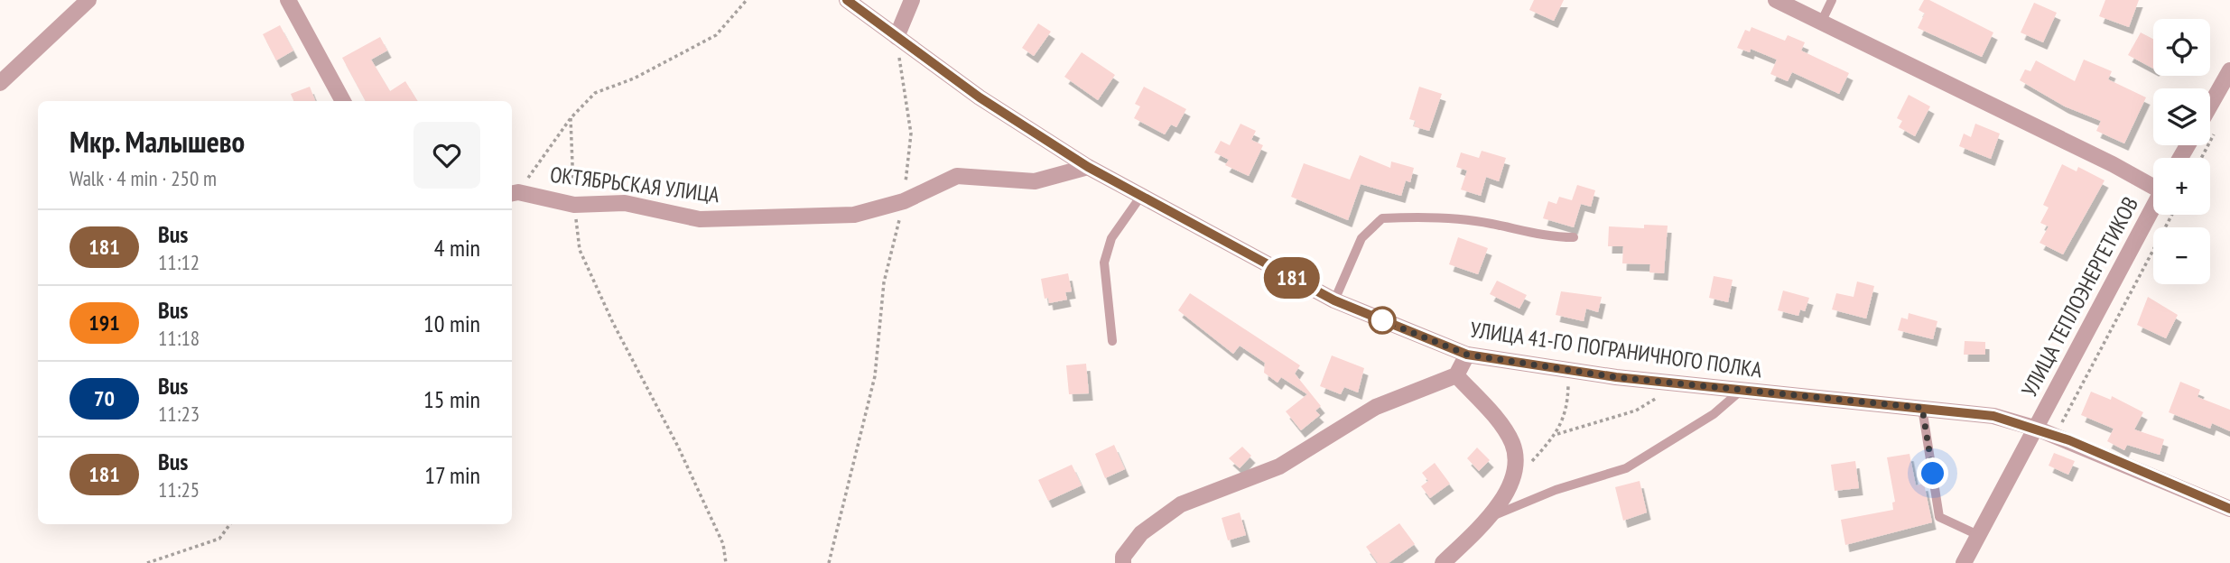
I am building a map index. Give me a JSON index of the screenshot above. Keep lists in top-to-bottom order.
{
  "streets": {
    "street": ["ОКТЯБРЬСКАЯ УЛИЦА", "УЛИЦА ТЕПЛОЭНЕРГЕТИКОВ", "УЛИЦА 41-ГО ПОГРАНИЧНОГО ПОЛКА"]
  },
  "crossings": [
    ["ОКТЯБРЬСКАЯ УЛИЦА", "УЛИЦА 41-ГО ПОГРАНИЧНОГО ПОЛКА"],
    ["УЛИЦА ТЕПЛОЭНЕРГЕТИКОВ", "УЛИЦА 41-ГО ПОГРАНИЧНОГО ПОЛКА"]
  ],
  "lines": ["bus line 181"],
  "page": {
    "on_map": "181",
    "map_buttons": ["+", "−"],
    "heading": ["Мкр. Малышево", "Walk · 4 min · 250 m"],
    "list": [
      {
        "mark": "181",
        "name": "Bus",
        "note": "11:12",
        "value": "4 min"
      },
      {
        "mark": "191",
        "name": "Bus",
        "note": "11:18",
        "value": "10 min"
      },
      {
        "mark": "70",
        "name": "Bus",
        "note": "11:23",
        "value": "15 min"
      },
      {
        "mark": "181",
        "name": "Bus",
        "note": "11:25",
        "value": "17 min"
      }
    ]
  }
}
